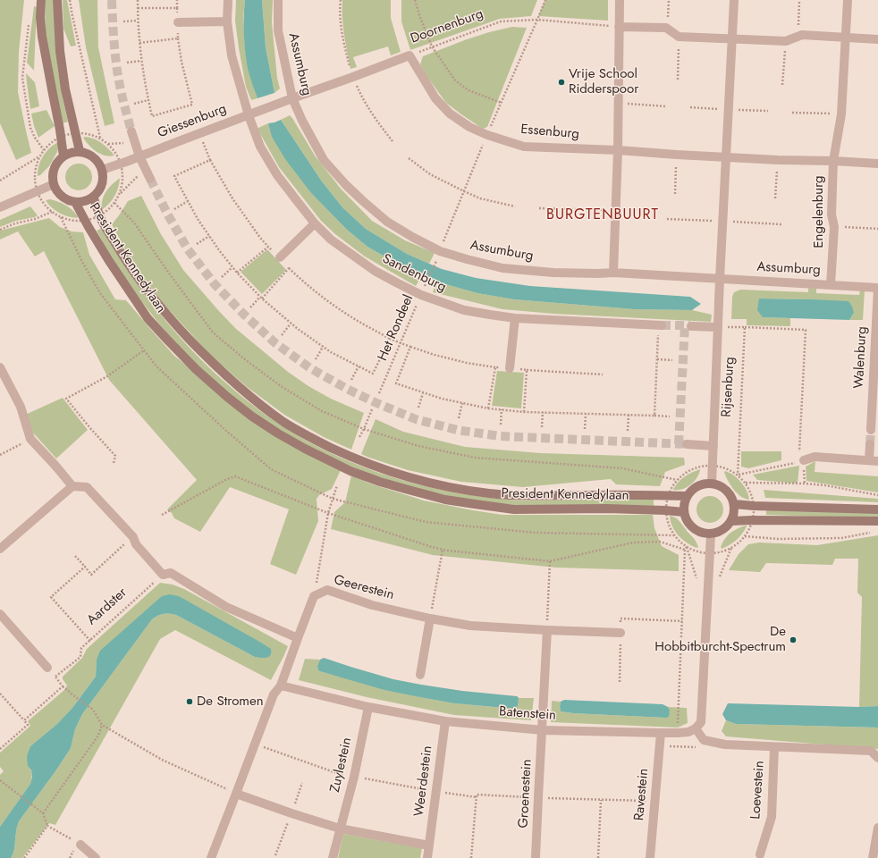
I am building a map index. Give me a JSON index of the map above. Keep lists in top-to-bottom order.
{
  "streets": {
    "street": [
      "Doornenburg",
      "Assumburg",
      "Giessenburg",
      "Essenburg",
      "Engelenburg",
      "President Kennedylaan",
      "Sandenburg",
      "Walenburg",
      "Rijsenburg",
      "Geerestein",
      "Batenstein",
      "Zuylestein",
      "Weerdestein",
      "Loevestein",
      "Groenestein",
      "Ravestein"
    ],
    "path": ["Het Rondeel", "Aardster"]
  },
  "crossings": [
    ["Doornenburg", "Assumburg"],
    ["Doornenburg", "Giessenburg"],
    ["Doornenburg", "Essenburg"],
    ["Doornenburg", "Het Rondeel"],
    ["Assumburg", "Giessenburg"],
    ["Assumburg", "Engelenburg"],
    ["Assumburg", "Het Rondeel"],
    ["Assumburg", "Walenburg"],
    ["Assumburg", "Rijsenburg"],
    ["Giessenburg", "President Kennedylaan"],
    ["Giessenburg", "Sandenburg"],
    ["Essenburg", "Engelenburg"],
    ["Essenburg", "Het Rondeel"],
    ["President Kennedylaan", "Rijsenburg"],
    ["Sandenburg", "Het Rondeel"],
    ["Geerestein", "Batenstein"],
    ["Batenstein", "Zuylestein"],
    ["Batenstein", "Weerdestein"],
    ["Batenstein", "Loevestein"],
    ["Batenstein", "Groenestein"],
    ["Batenstein", "Ravestein"]
  ],
  "districts": ["BURGTENBUURT"],
  "places": ["Vrije School Ridderspoor", "De Hobbitburcht-Spectrum", "De Stromen"]
}
